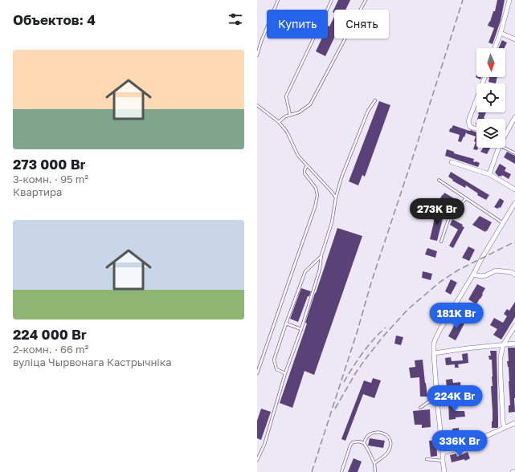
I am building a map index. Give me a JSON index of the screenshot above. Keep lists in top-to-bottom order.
{
  "north": "bottom",
  "page": {
    "heading": "Объектов: 4",
    "chip": ["Купить", "Снять"],
    "list": [
      {
        "name": "273 000 Br",
        "note": "3-комн. · 95 m² · Квартира"
      },
      {
        "name": "224 000 Br",
        "note": "2-комн. · 66 m² · вуліца Чырвонага Кастрычніка"
      }
    ],
    "price": [
      "273K Br",
      "181K Br",
      "224K Br",
      "336K Br"
    ]
  }
}
